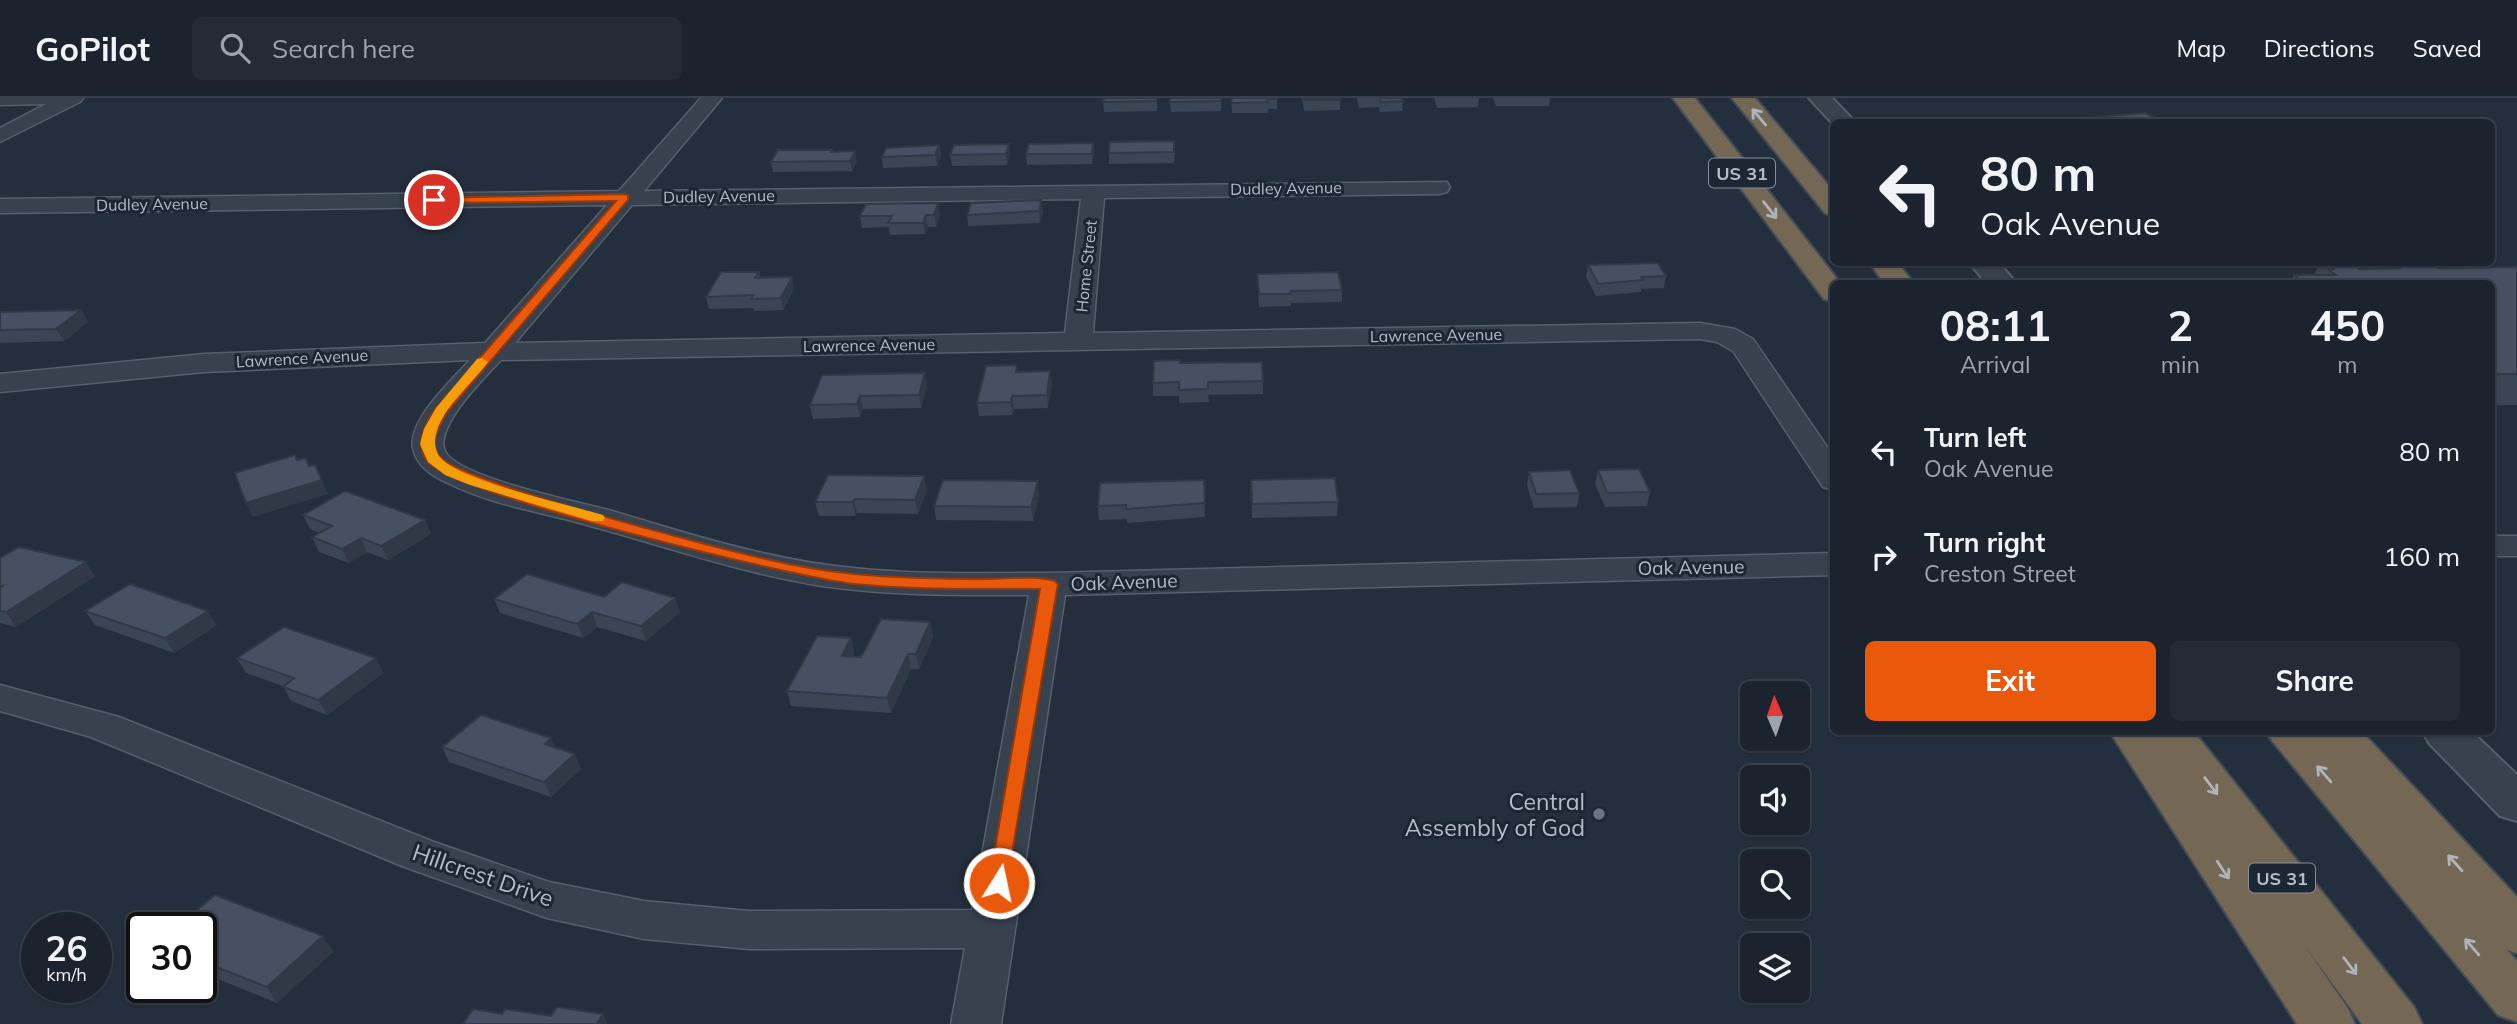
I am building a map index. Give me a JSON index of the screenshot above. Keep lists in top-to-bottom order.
{
  "streets": {
    "highway": ["US 31"],
    "street": [
      "Dudley Avenue",
      "Home Street",
      "Lawrence Avenue",
      "Oak Avenue",
      "Hillcrest Drive"
    ]
  },
  "crossings": [
    ["Dudley Avenue", "Home Street"],
    ["Home Street", "Lawrence Avenue"],
    ["Lawrence Avenue", "Oak Avenue"]
  ],
  "places": ["Central Assembly of God"],
  "north": "top",
  "page": {
    "header": "GoPilot",
    "search": "Search here",
    "nav": ["Map", "Directions", "Saved"],
    "turn": ["80 m", "Oak Avenue"],
    "eta": [
      "08:11",
      "Arrival",
      "2",
      "min",
      "450",
      "m"
    ],
    "list": [
      {
        "name": "Turn left",
        "note": "Oak Avenue",
        "value": "80 m"
      },
      {
        "name": "Turn right",
        "note": "Creston Street",
        "value": "160 m"
      }
    ],
    "buttons": ["Exit", "Share"],
    "speed": "26 km/h",
    "limit": "30"
  }
}
